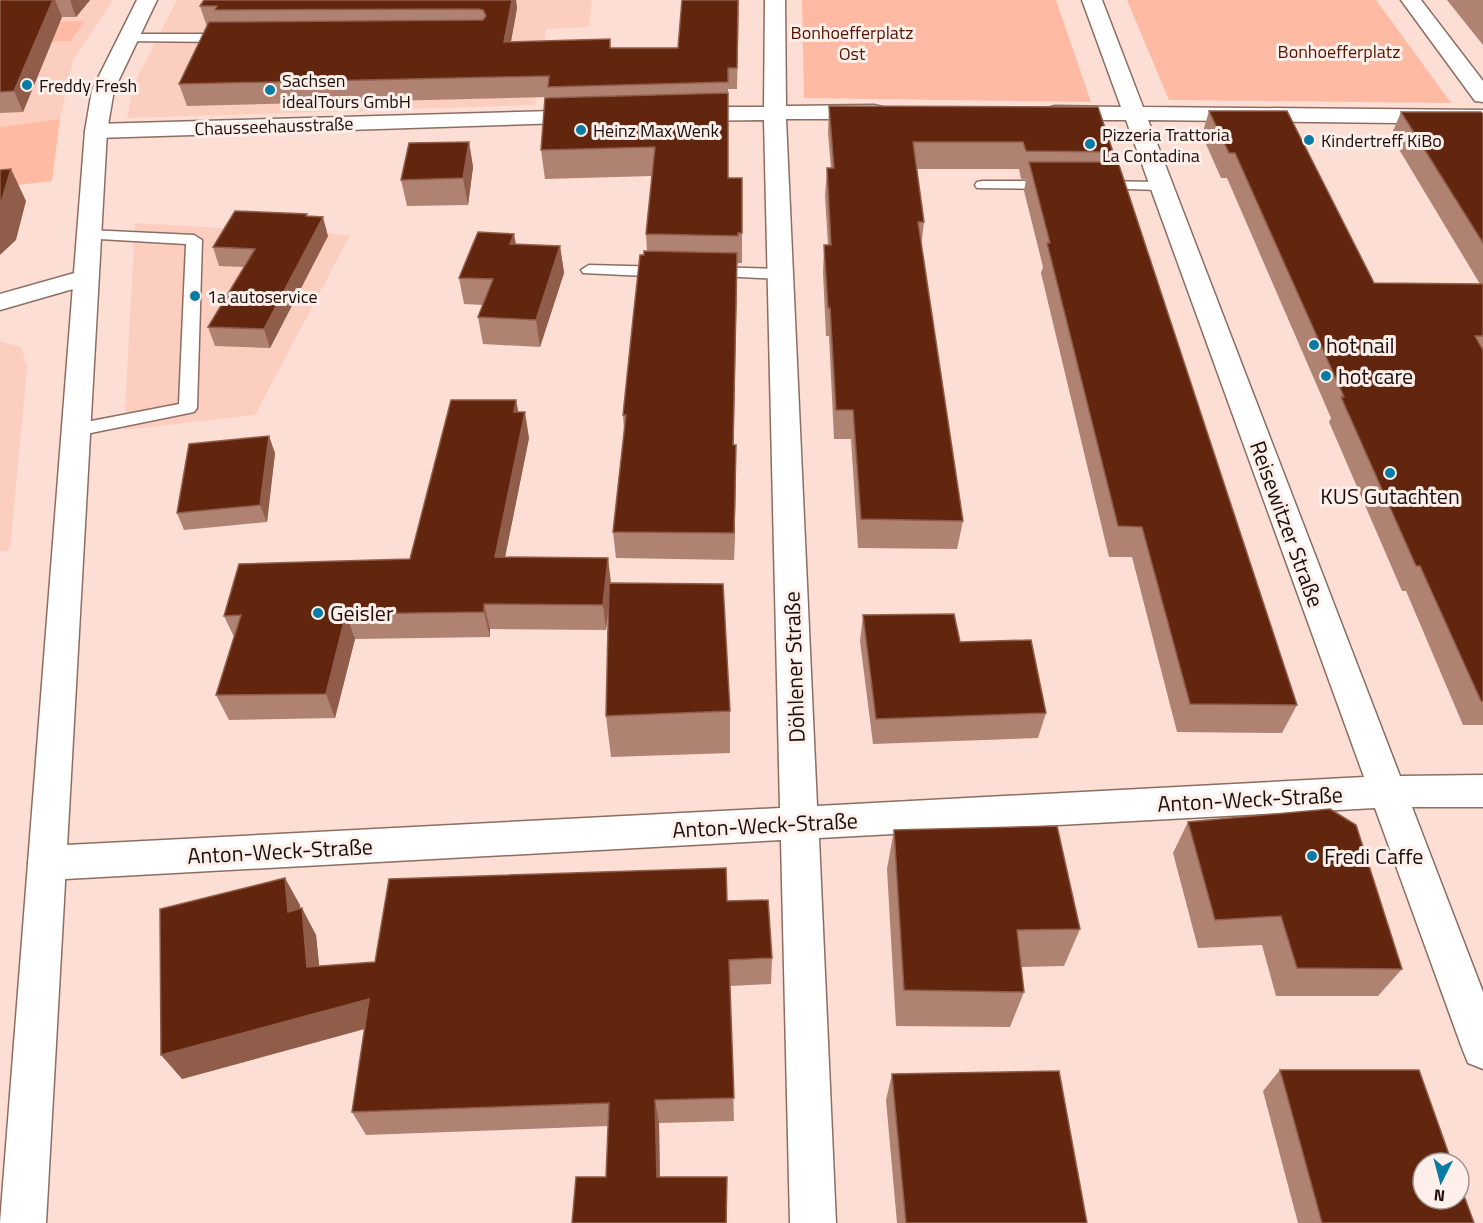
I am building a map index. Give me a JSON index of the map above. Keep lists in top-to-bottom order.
{
  "streets": {
    "street": [
      "Chausseehausstraße",
      "Reisewitzer Straße",
      "Döhlener Straße",
      "Anton-Weck-Straße"
    ]
  },
  "crossings": [
    ["Reisewitzer Straße", "Anton-Weck-Straße"],
    ["Döhlener Straße", "Anton-Weck-Straße"]
  ],
  "parks": ["Bonhoefferplatz Ost", "Bonhoefferplatz"],
  "places": [
    "Freddy Fresh",
    "Sachsen idealTours GmbH",
    "Heinz Max Wenk",
    "Kindertreff KiBo",
    "Pizzeria Trattoria La Contadina",
    "1a autoservice",
    "hot nail",
    "hot care",
    "KUS Gutachten",
    "Geisler",
    "Fredi Caffe"
  ],
  "north": "bottom"
}
